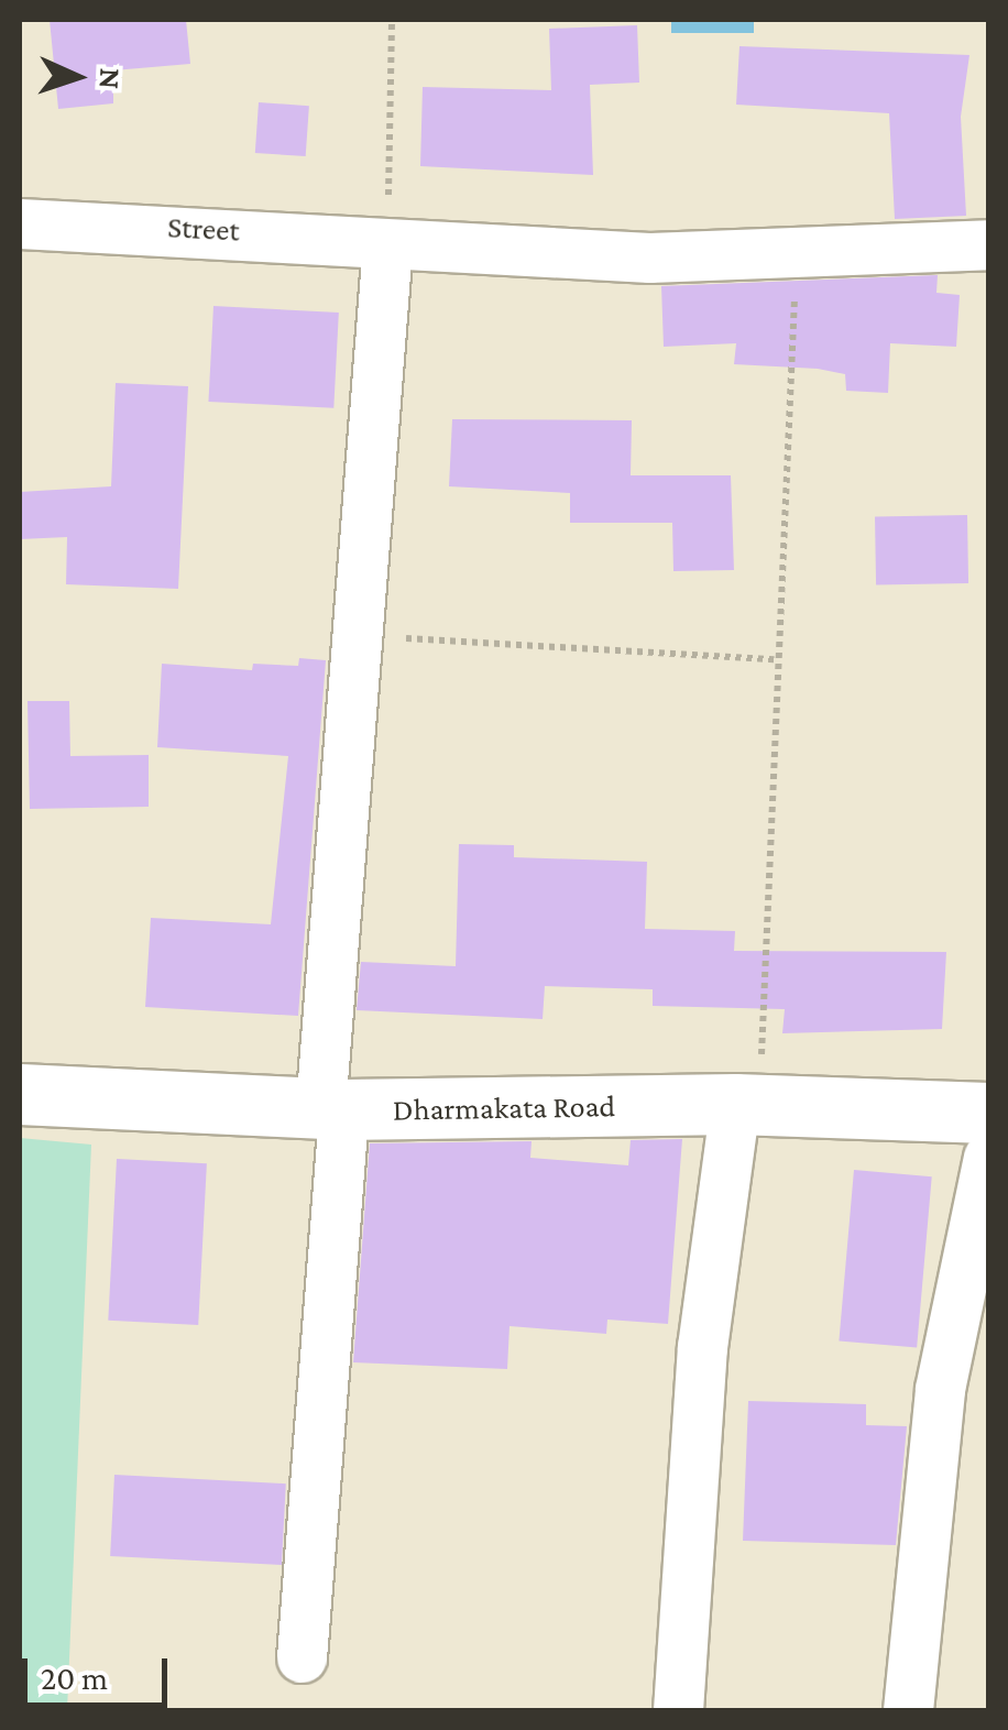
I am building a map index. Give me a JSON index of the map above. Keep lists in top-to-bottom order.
{
  "streets": {
    "street": ["Street", "Dharmakata Road"]
  },
  "scale_bar": "20 m",
  "north": "right"
}
